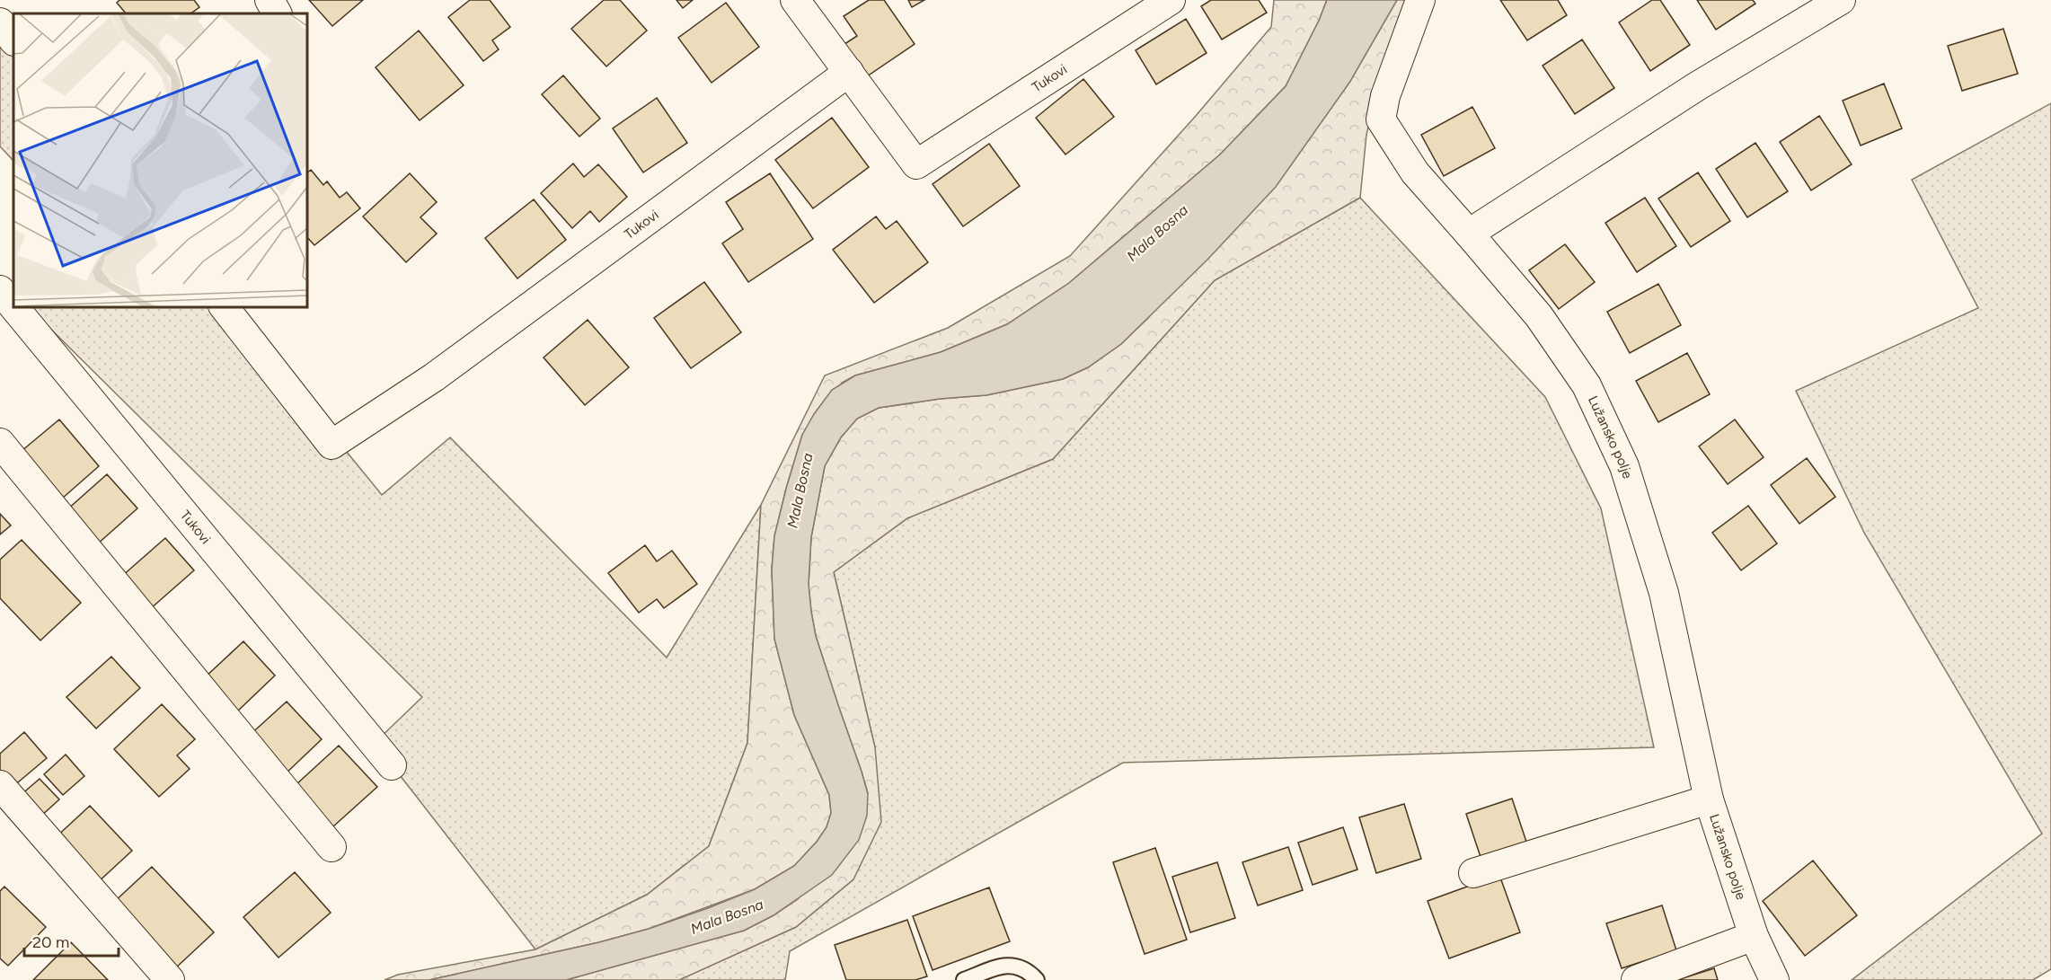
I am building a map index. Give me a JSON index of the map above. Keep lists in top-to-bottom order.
{
  "streets": {
    "street": ["Tukovi", "Lužansko polje"]
  },
  "water": ["Mala Bosna"],
  "scale_bar": "20 m"
}
